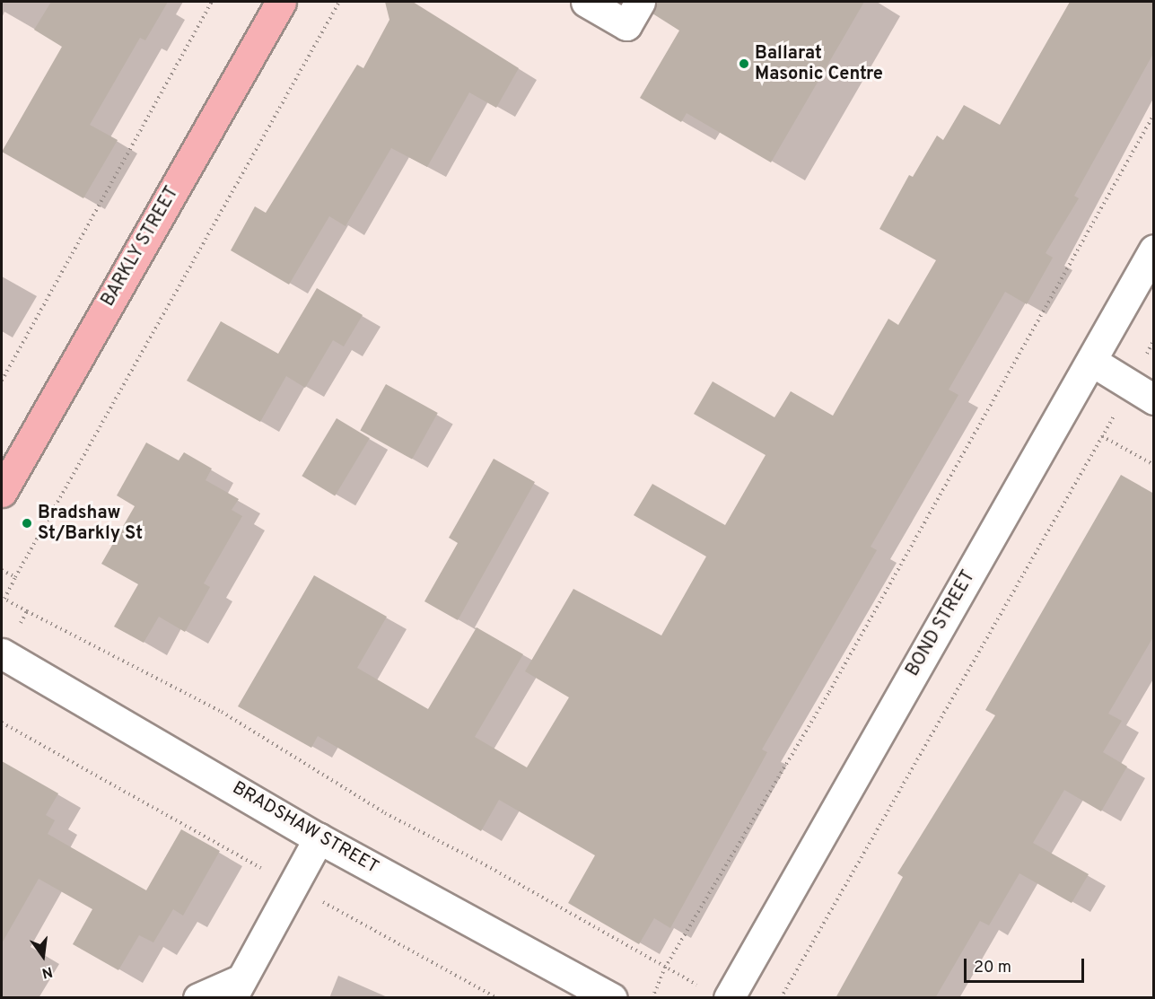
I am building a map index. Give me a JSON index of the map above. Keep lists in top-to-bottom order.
{
  "streets": {
    "main road": ["BARKLY STREET"],
    "street": ["BOND STREET", "BRADSHAW STREET"]
  },
  "places": ["Ballarat Masonic Centre", "Bradshaw St/Barkly St"],
  "scale_bar": "20 m",
  "north": "bottom"
}
